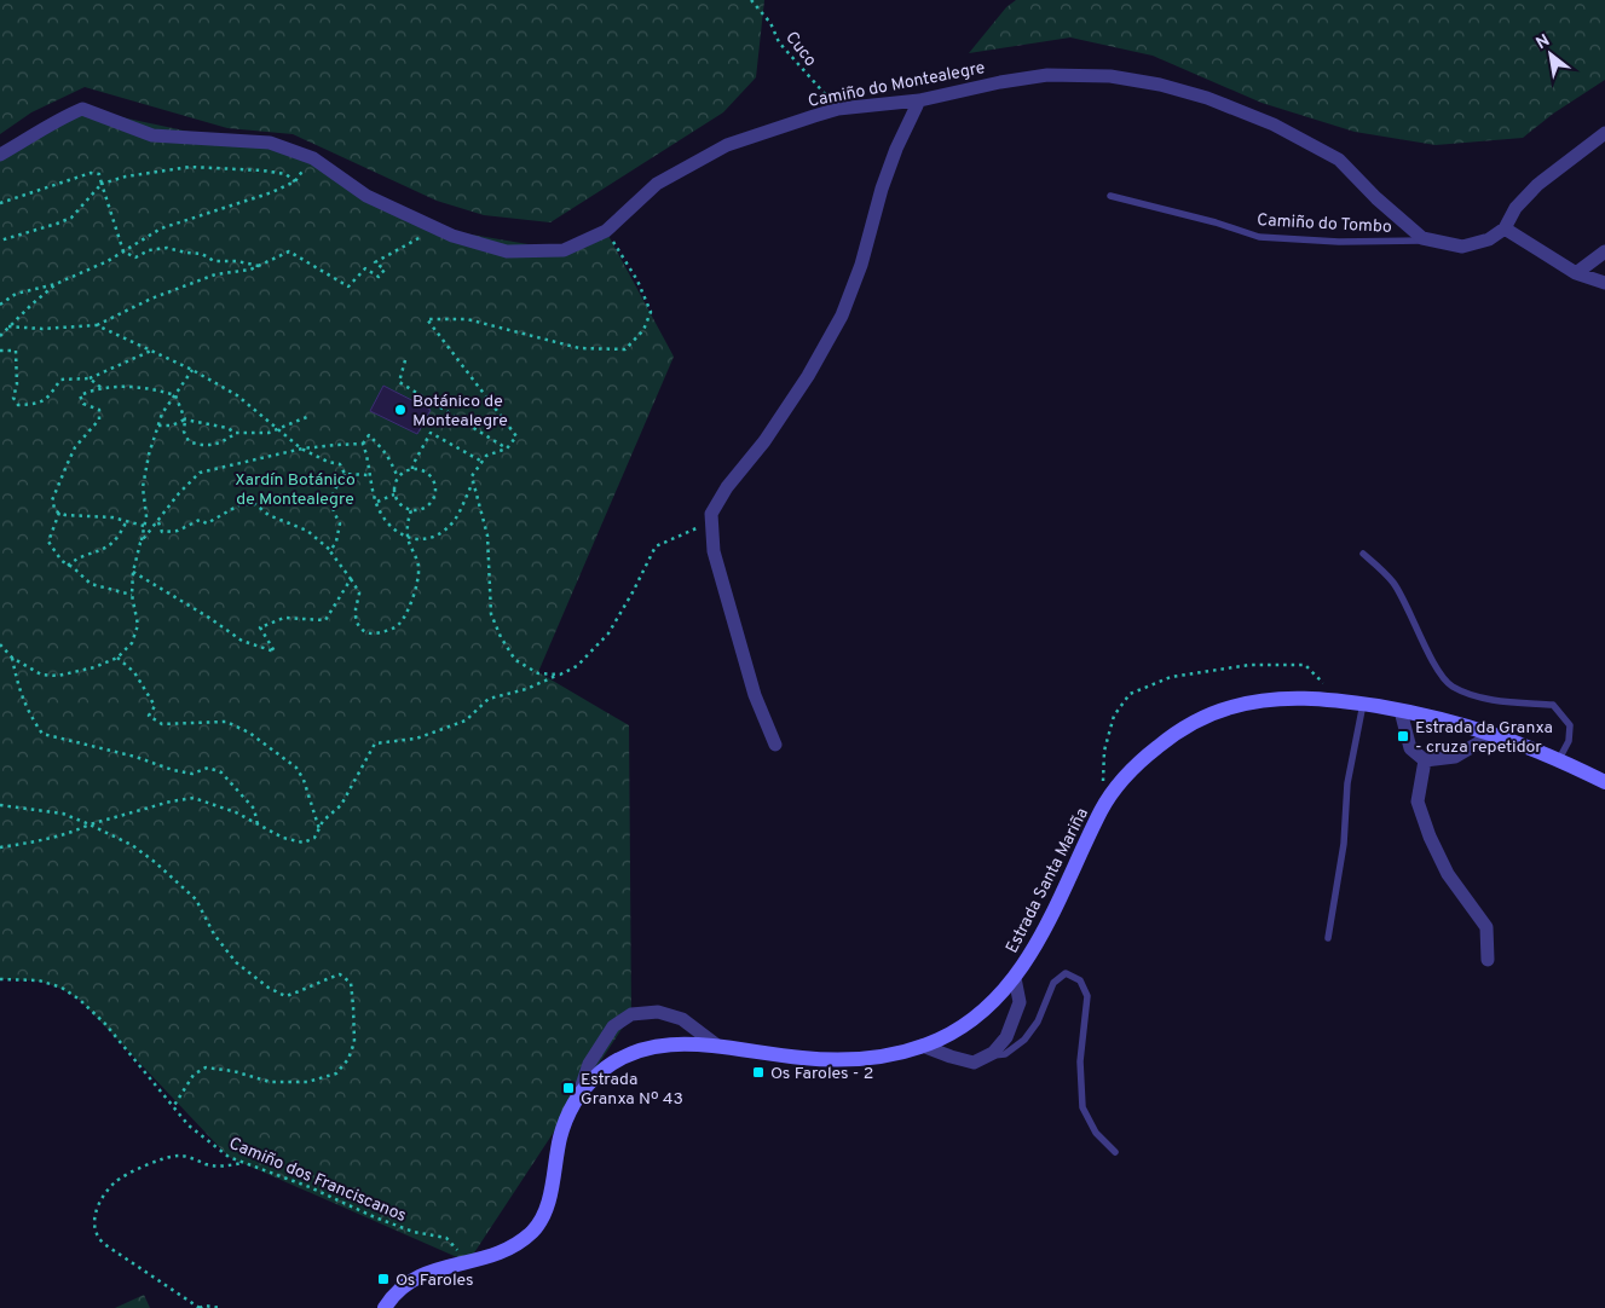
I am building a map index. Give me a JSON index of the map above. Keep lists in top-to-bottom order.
{
  "streets": {
    "main road": ["Estrada Santa Mariña"],
    "street": ["Camiño do Montealegre"],
    "lane": ["Camiño do Tombo"],
    "path": ["Cuco", "Camiño dos Franciscanos"]
  },
  "crossings": [
    ["Cuco", "Camiño do Montealegre"],
    ["Camiño do Montealegre", "Camiño do Tombo"],
    ["Estrada Santa Mariña", "Camiño dos Franciscanos"]
  ],
  "parks": ["Xardín Botánico de Montealegre"],
  "places": {
    "other": ["Botánico de Montealegre"],
    "transit": [
      "Estrada da Granxa - cruza repetidor",
      "Os Faroles - 2",
      "Estrada Granxa Nº 43",
      "Os Faroles"
    ]
  },
  "north": "top left"
}
